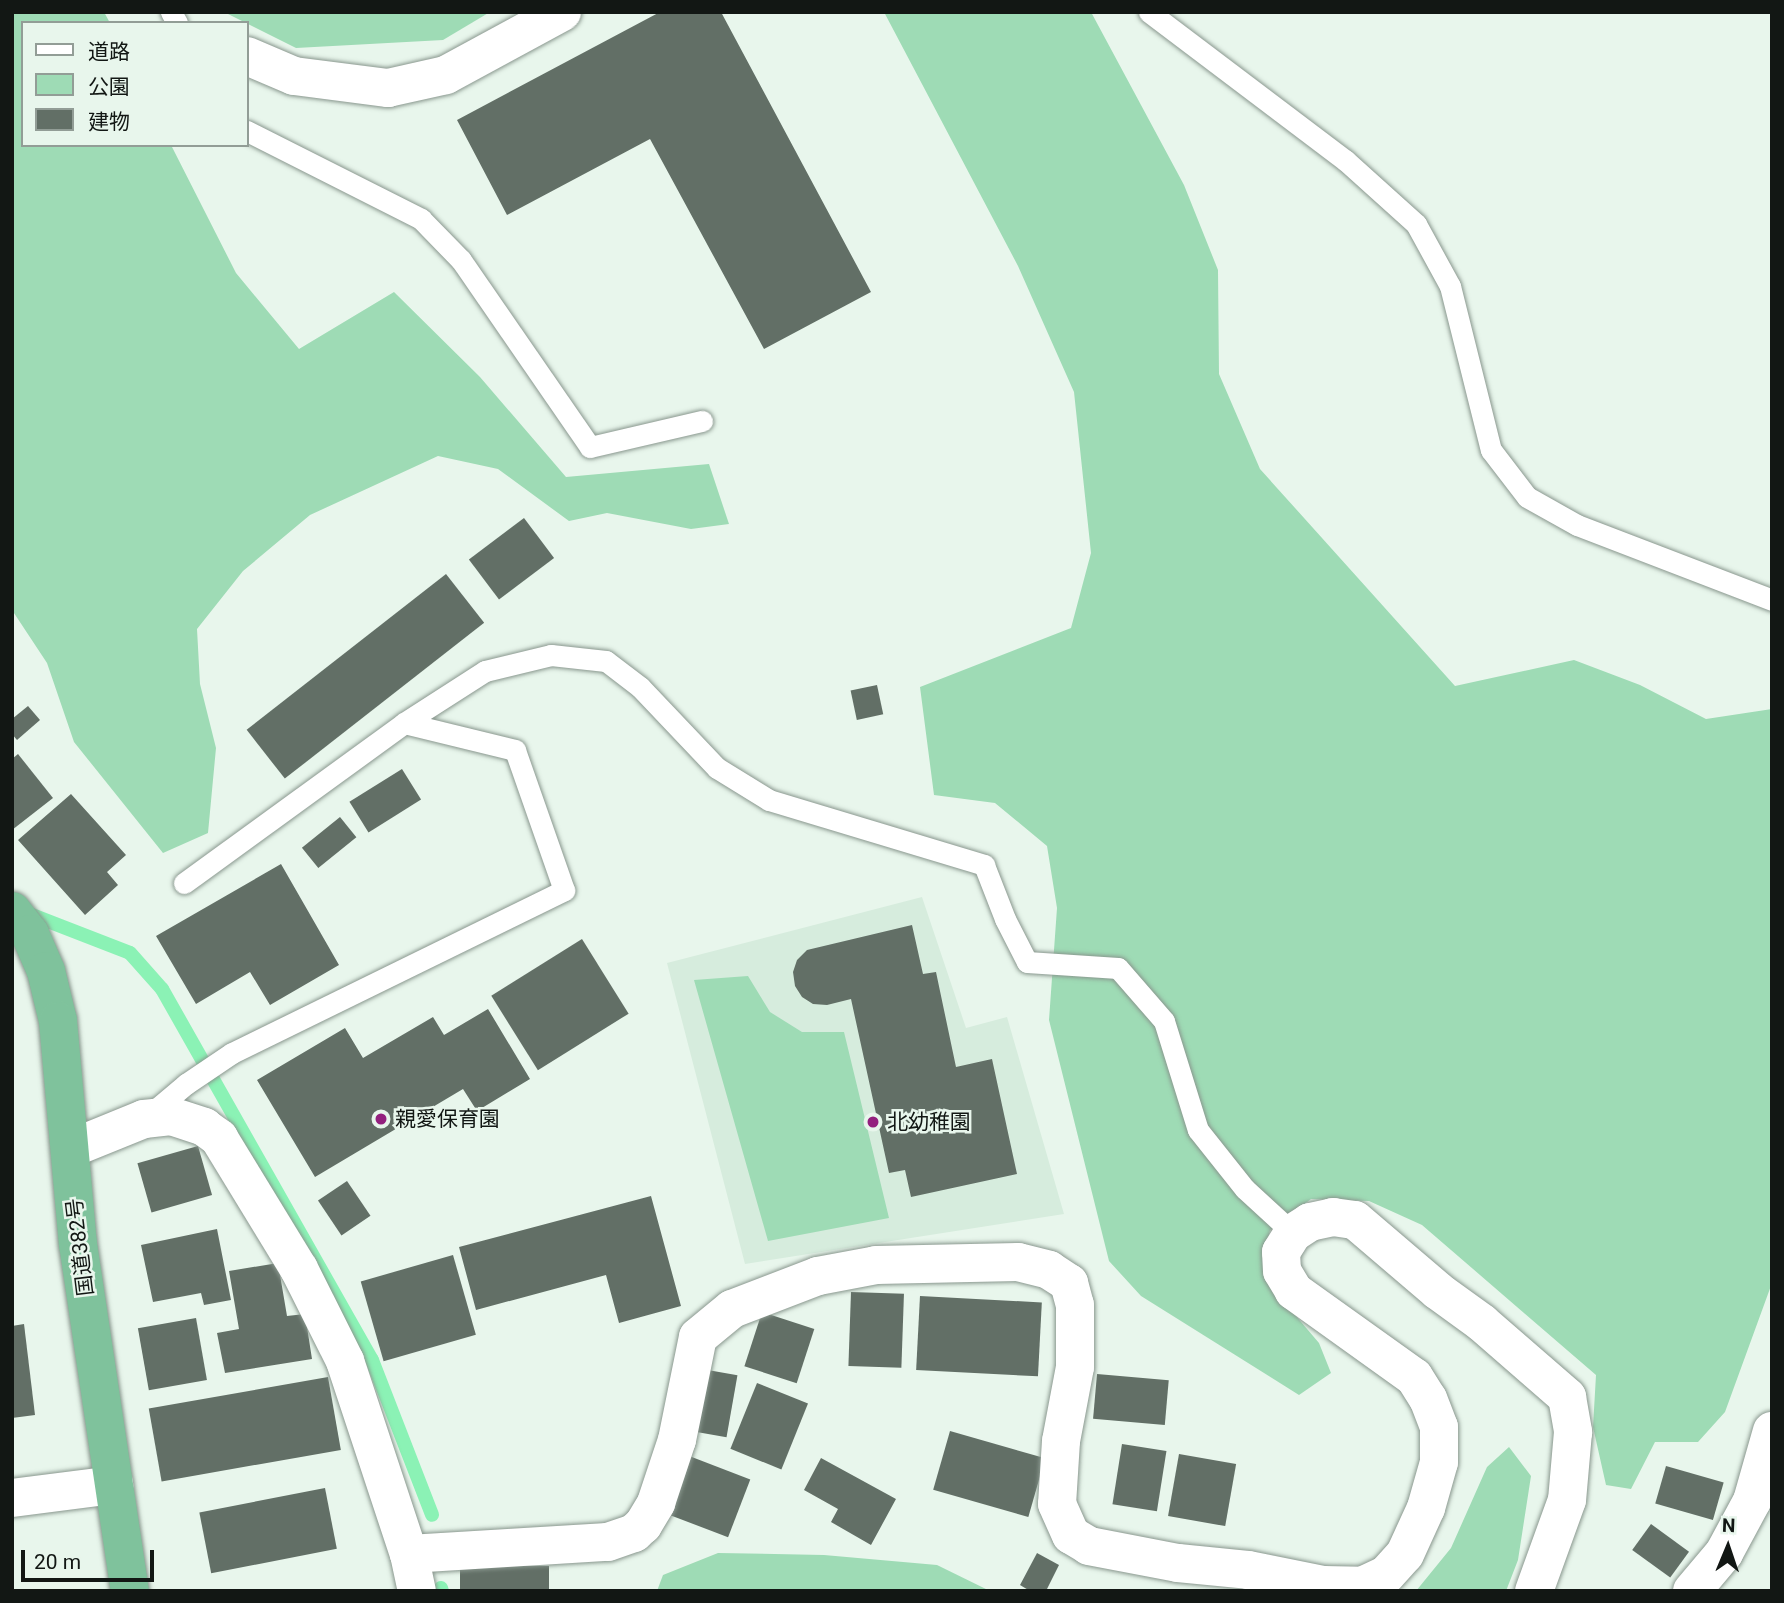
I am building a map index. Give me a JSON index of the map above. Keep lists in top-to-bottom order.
{
  "streets": {
    "highway": ["国道382号"]
  },
  "places": ["親愛保育園", "北幼稚園"],
  "legend": ["道路", "公園", "建物"],
  "scale_bar": "20 m",
  "north": "top"
}
